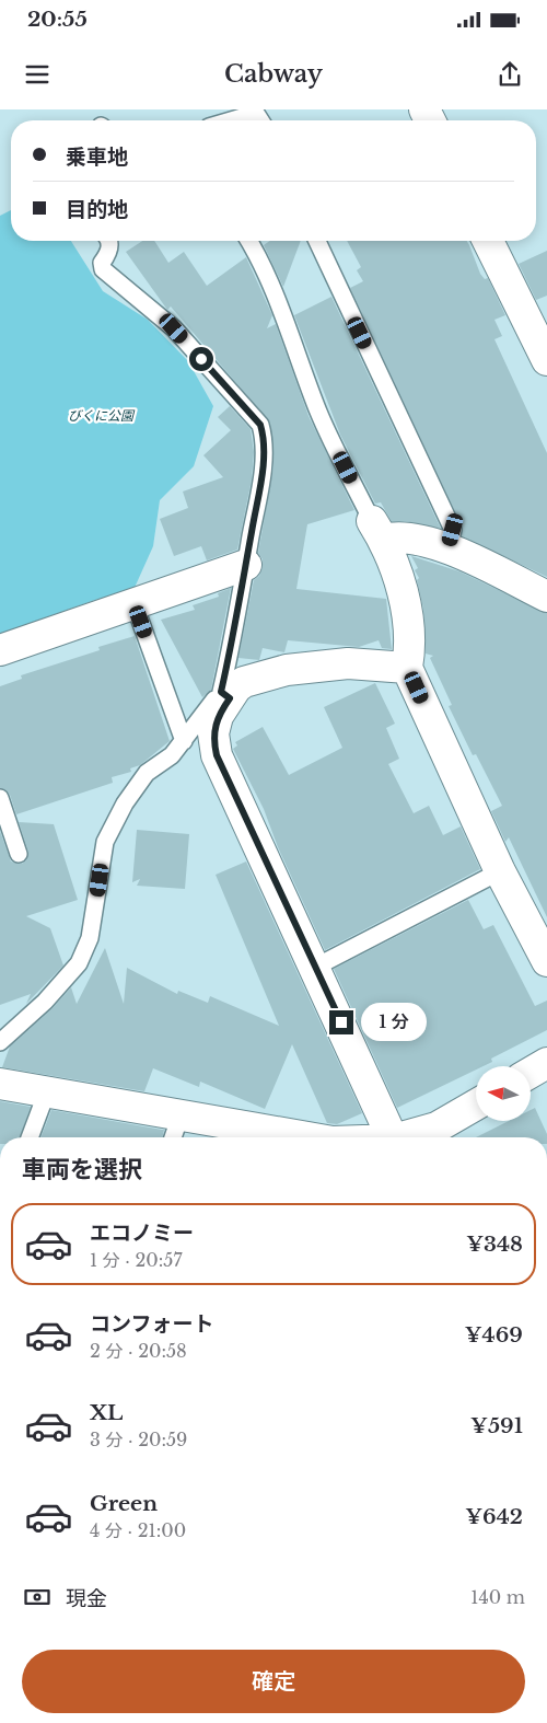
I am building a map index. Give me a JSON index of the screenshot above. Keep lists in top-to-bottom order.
{
  "parks": ["びくに公園"],
  "north": "left",
  "page": {
    "status": "20:55",
    "header": "Cabway",
    "banner": ["乗車地", "目的地"],
    "bubble": "1 分",
    "heading": "車両を選択",
    "list": [
      {
        "name": "エコノミー",
        "note": "1 分 · 20:57",
        "value": "¥348"
      },
      {
        "name": "コンフォート",
        "note": "2 分 · 20:58",
        "value": "¥469"
      },
      {
        "name": "XL",
        "note": "3 分 · 20:59",
        "value": "¥591"
      },
      {
        "name": "Green",
        "note": "4 分 · 21:00",
        "value": "¥642"
      }
    ],
    "pay": ["現金", "140 m"],
    "buttons": "確定"
  }
}
